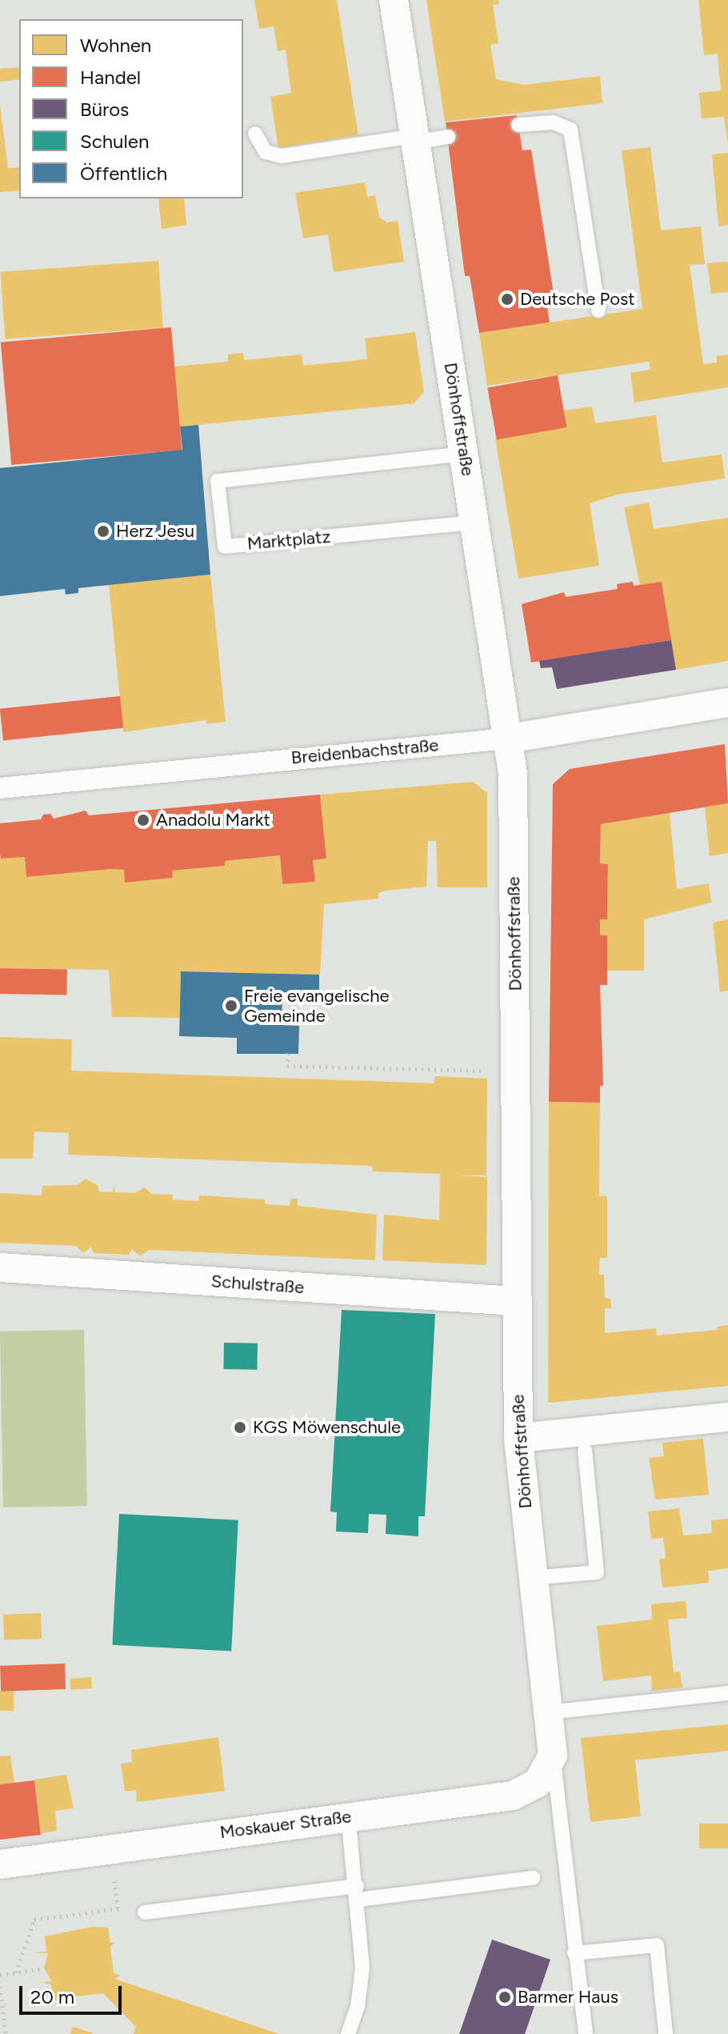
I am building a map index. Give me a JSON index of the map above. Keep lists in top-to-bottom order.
{
  "streets": {
    "street": [
      "Dönhoffstraße",
      "Breidenbachstraße",
      "Schulstraße",
      "Moskauer Straße"
    ],
    "lane": ["Marktplatz"]
  },
  "crossings": [
    ["Dönhoffstraße", "Marktplatz"],
    ["Dönhoffstraße", "Breidenbachstraße"],
    ["Dönhoffstraße", "Schulstraße"],
    ["Dönhoffstraße", "Moskauer Straße"]
  ],
  "places": [
    "Deutsche Post",
    "Herz Jesu",
    "Anadolu Markt",
    "Freie evangelische Gemeinde",
    "KGS Möwenschule",
    "Barmer Haus"
  ],
  "legend": [
    "Wohnen",
    "Handel",
    "Büros",
    "Schulen",
    "Öffentlich"
  ],
  "scale_bar": "20 m"
}
